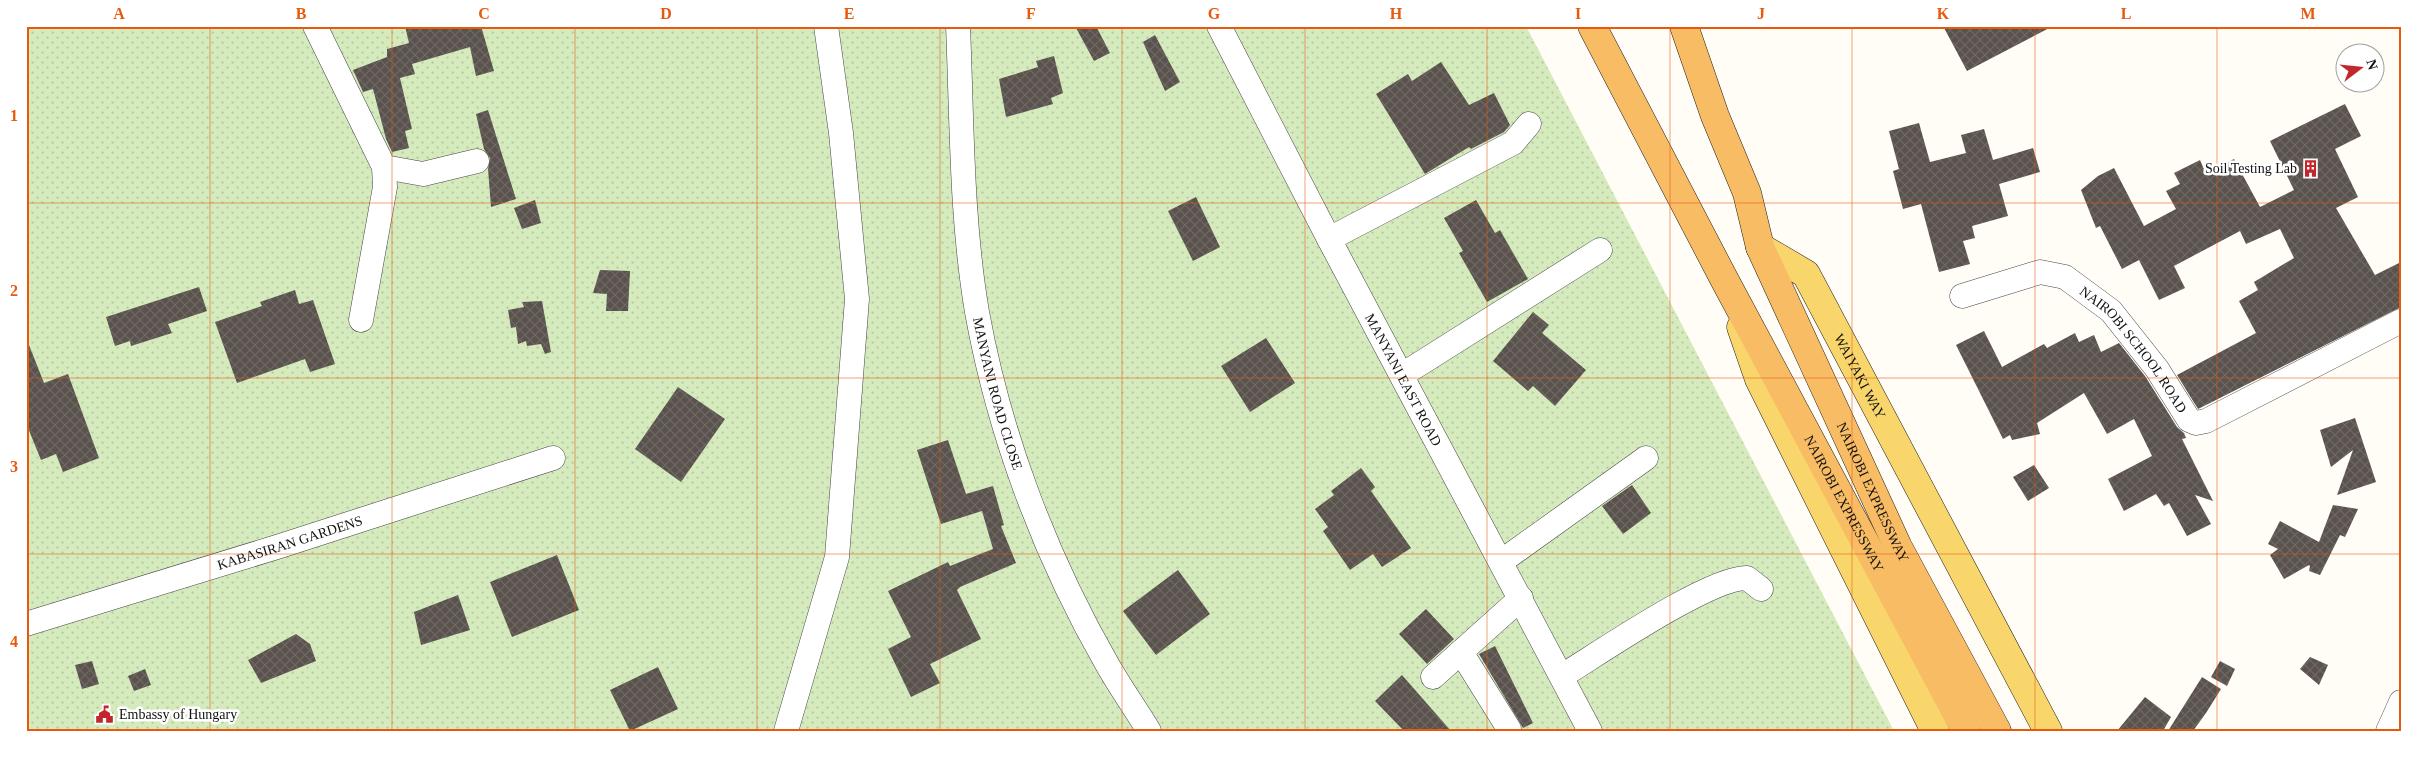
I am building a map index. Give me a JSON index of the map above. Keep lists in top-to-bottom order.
{
  "streets": {
    "highway": ["NAIROBI EXPRESSWAY"],
    "main road": ["WAIYAKI WAY"],
    "street": [
      "NAIROBI SCHOOL ROAD",
      "MANYANI EAST ROAD",
      "MANYANI ROAD CLOSE",
      "KABASIRAN GARDENS"
    ]
  },
  "crossings": [
    ["WAIYAKI WAY", "NAIROBI EXPRESSWAY"]
  ],
  "places": {
    "building": ["Soil Testing Lab"],
    "public building": ["Embassy of Hungary"]
  },
  "north": "right",
  "grid": {
    "columns": [
      "A",
      "B",
      "C",
      "D",
      "E",
      "F",
      "G",
      "H",
      "I",
      "J",
      "K",
      "L",
      "M"
    ],
    "rows": [
      "1",
      "2",
      "3",
      "4"
    ]
  }
}
